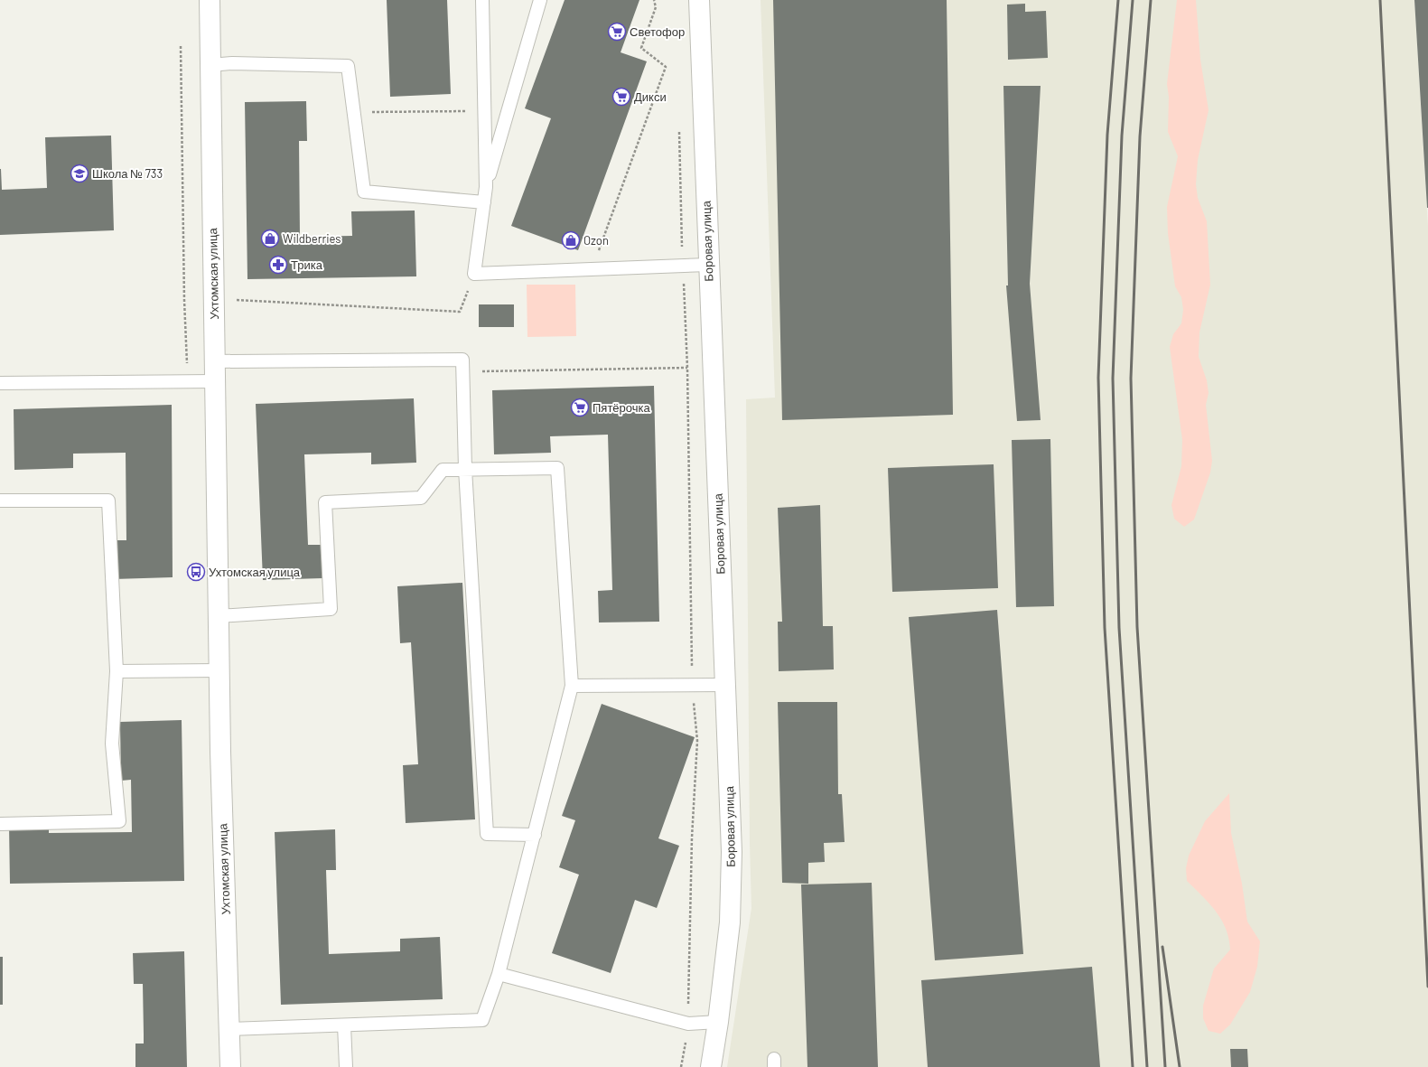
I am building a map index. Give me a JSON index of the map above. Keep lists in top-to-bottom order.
{
  "streets": {
    "street": ["Боровая улица", "Ухтомская улица"]
  },
  "places": {
    "supermarket": ["Светофор", "Дикси", "Пятёрочка"],
    "school or university": ["Школа № 733"],
    "shop": ["Wildberries", "Ozon"],
    "pharmacy": ["Трика"],
    "bus stop": ["Ухтомская улица"]
  }
}
